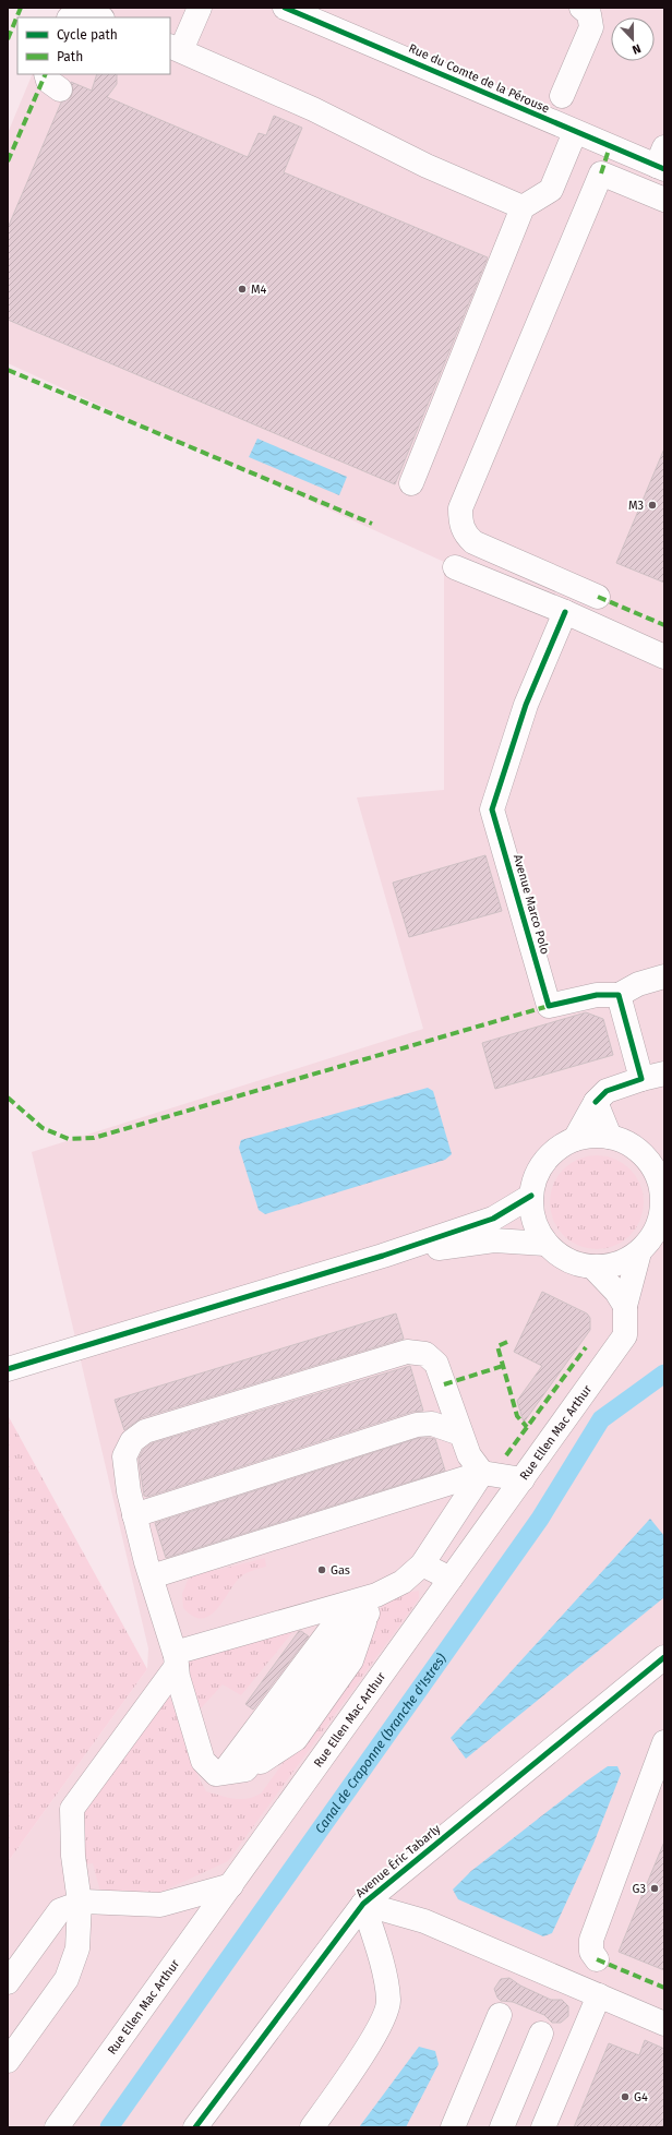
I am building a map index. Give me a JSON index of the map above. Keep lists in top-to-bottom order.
{
  "streets": {
    "street": [
      "Rue du Comte de la Pérouse",
      "Avenue Marco Polo",
      "Rue Ellen Mac Arthur",
      "Avenue Éric Tabarly"
    ]
  },
  "water": ["Canal de Craponne (branche d'Istres)"],
  "places": [
    "M4",
    "M3",
    "Gas",
    "G3",
    "G4"
  ],
  "legend": ["Cycle path", "Path"],
  "north": "bottom"
}
